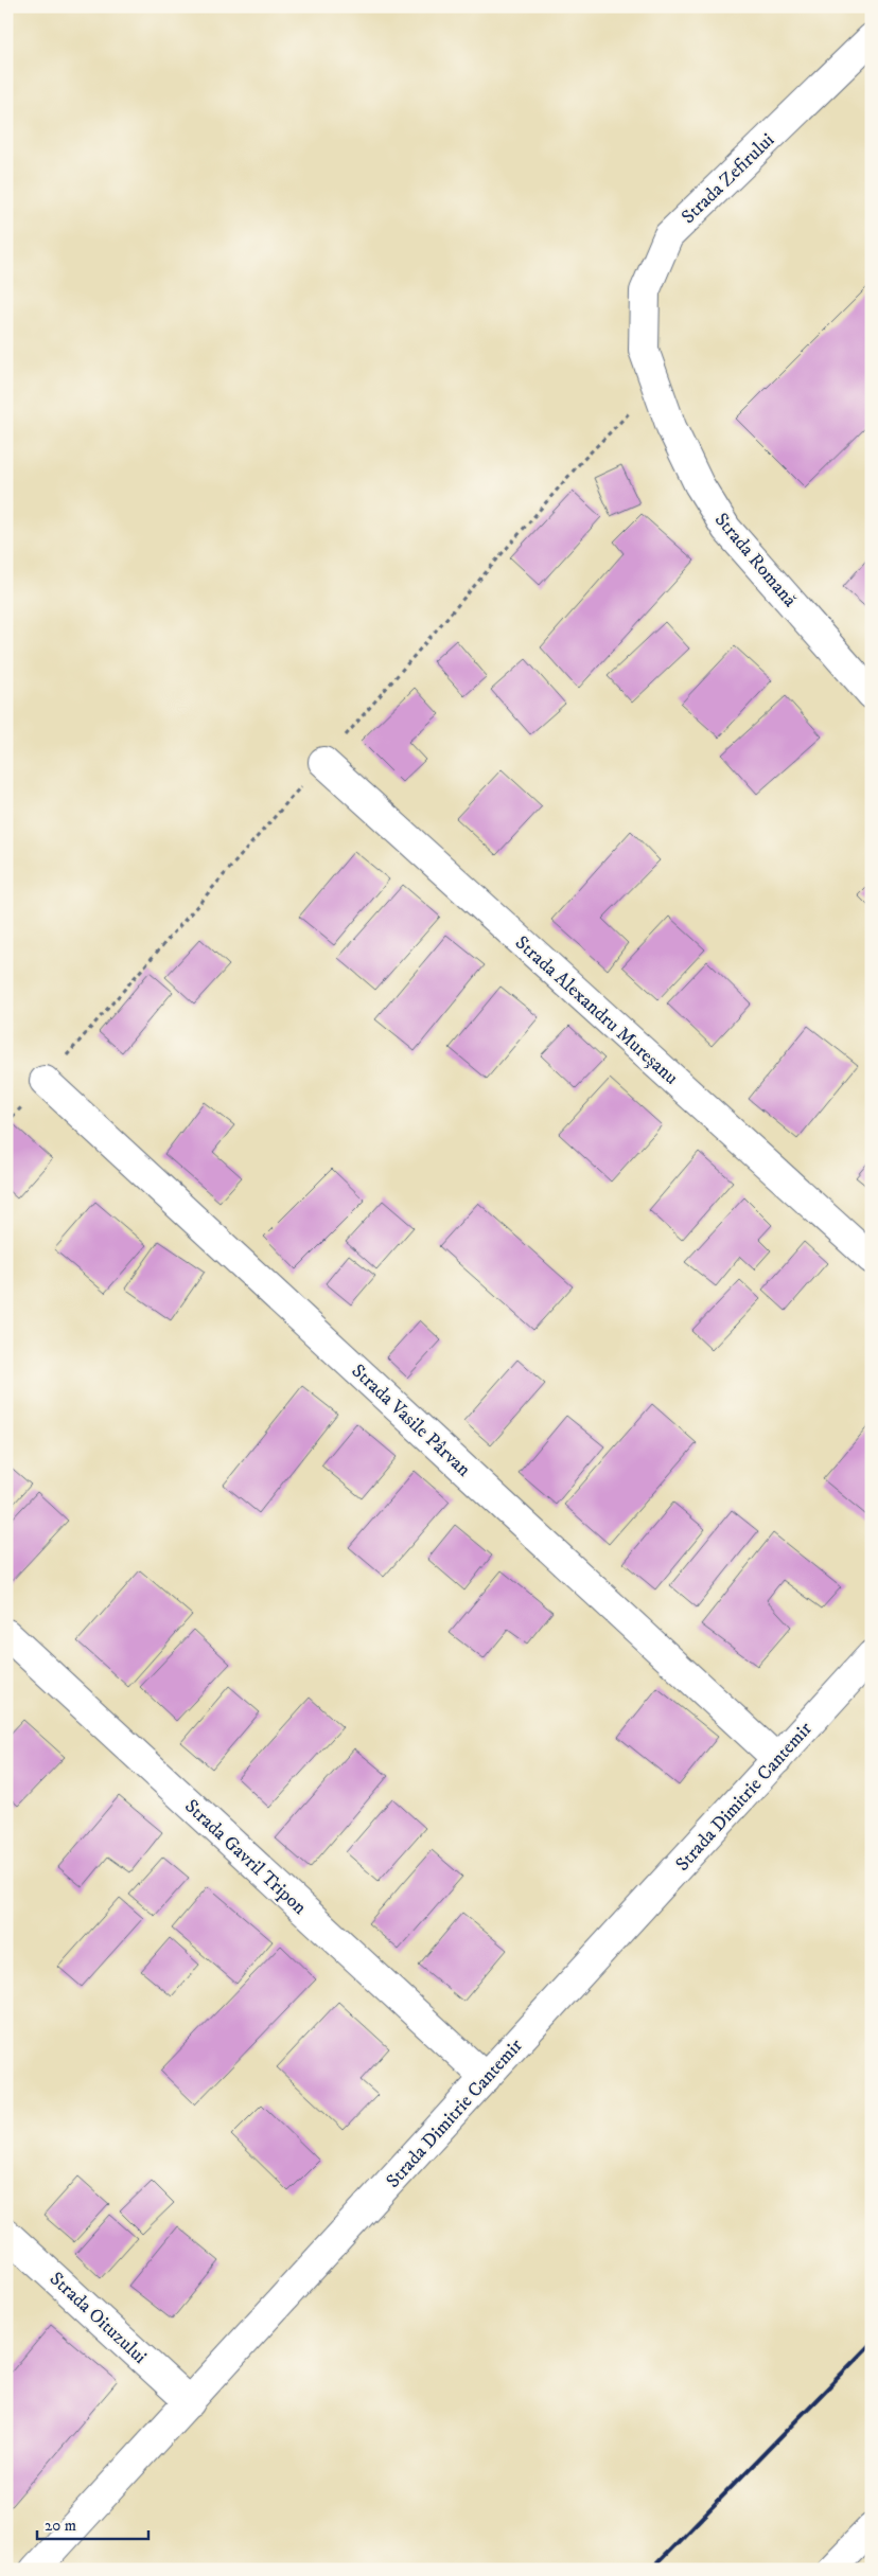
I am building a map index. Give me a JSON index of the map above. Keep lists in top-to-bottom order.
{
  "streets": {
    "street": [
      "Strada Zefirului",
      "Strada Romană",
      "Strada Alexandru Mureșanu",
      "Strada Vasile Pârvan",
      "Strada Dimitrie Cantemir",
      "Strada Gavril Tripon",
      "Strada Oituzului"
    ]
  },
  "crossings": [
    ["Strada Zefirului", "Strada Romană"],
    ["Strada Vasile Pârvan", "Strada Dimitrie Cantemir"],
    ["Strada Dimitrie Cantemir", "Strada Gavril Tripon"],
    ["Strada Dimitrie Cantemir", "Strada Oituzului"]
  ],
  "scale_bar": "20 m"
}
